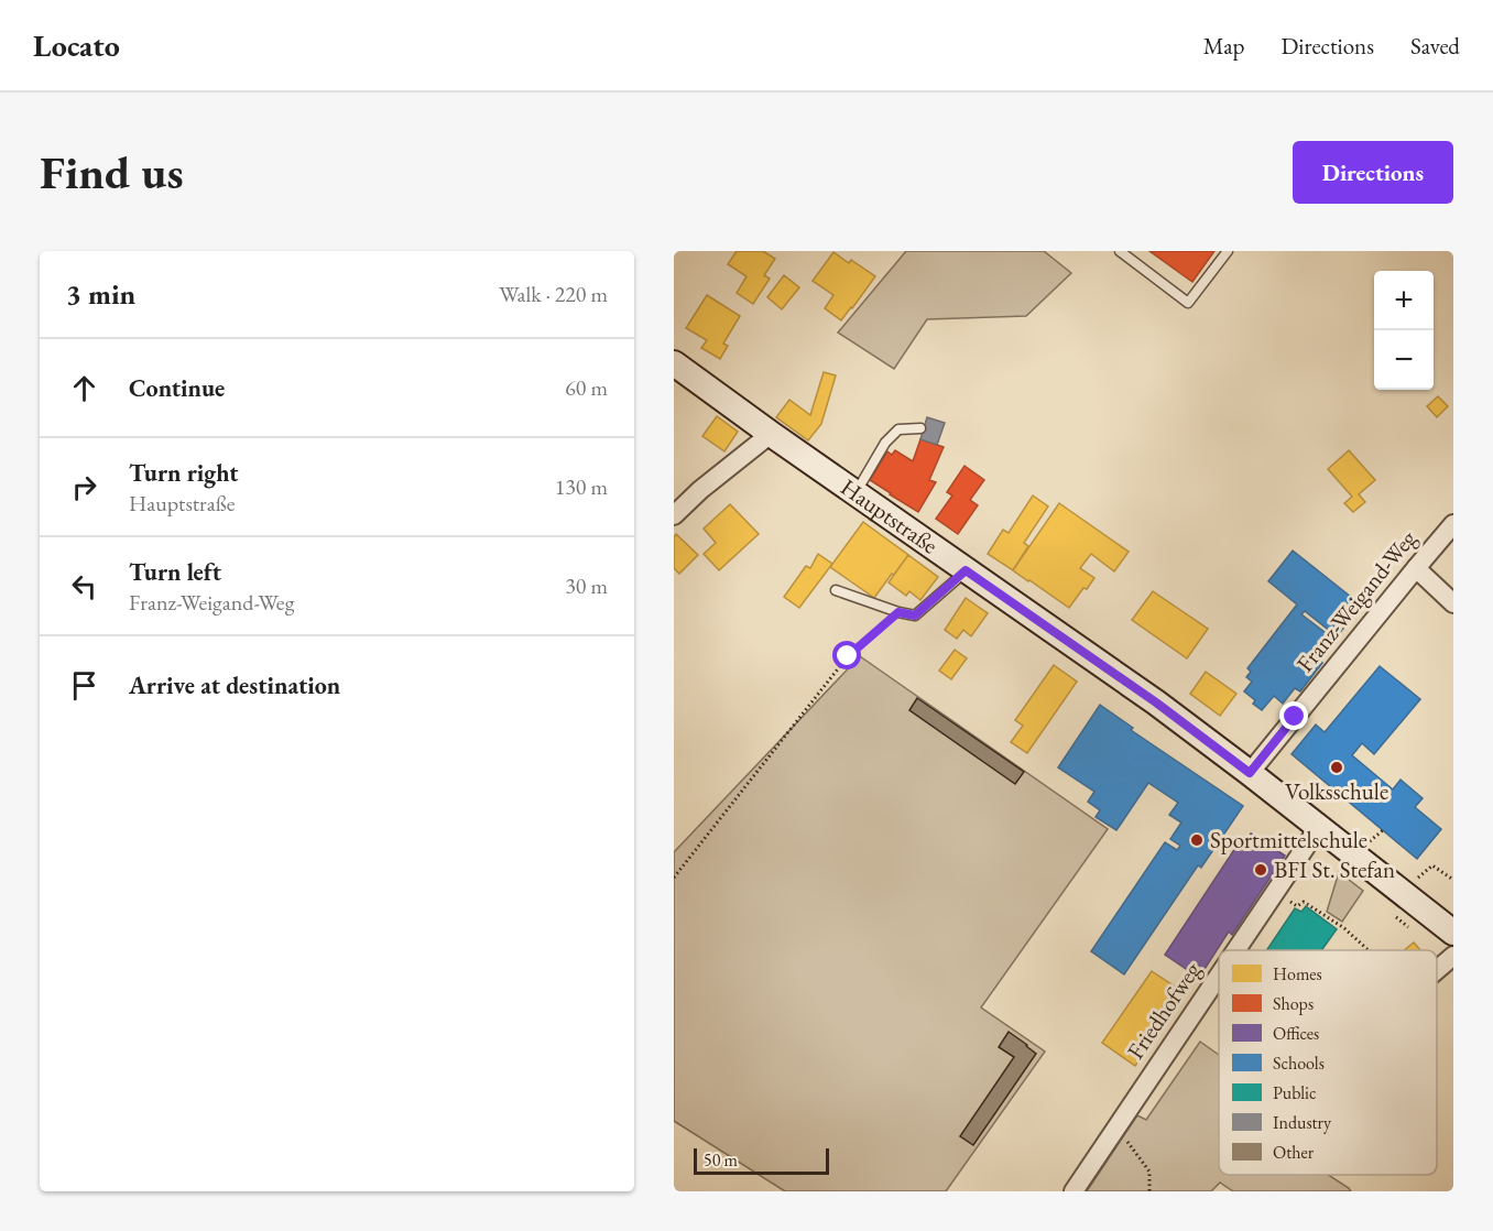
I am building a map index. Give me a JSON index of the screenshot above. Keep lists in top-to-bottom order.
{
  "streets": {
    "main road": ["Hauptstraße"],
    "street": ["Franz-Weigand-Weg", "Friedhofweg"]
  },
  "crossings": [
    ["Hauptstraße", "Franz-Weigand-Weg"],
    ["Hauptstraße", "Friedhofweg"]
  ],
  "places": ["Volksschule", "Sportmittelschule", "BFI St. Stefan"],
  "legend": [
    "Homes",
    "Shops",
    "Offices",
    "Schools",
    "Public",
    "Industry",
    "Other"
  ],
  "scale_bar": "50 m",
  "page": {
    "header": "Locato",
    "nav": ["Map", "Directions", "Saved"],
    "buttons": "Directions",
    "title": "Find us",
    "heading": ["3 min", "Walk · 220 m"],
    "map_buttons": ["+", "−"],
    "list": [
      ["Continue", "60 m"],
      ["Turn right", "Hauptstraße", "130 m"],
      ["Turn left", "Franz-Weigand-Weg", "30 m"],
      "Arrive at destination"
    ],
    "scale": "50 m"
  }
}
